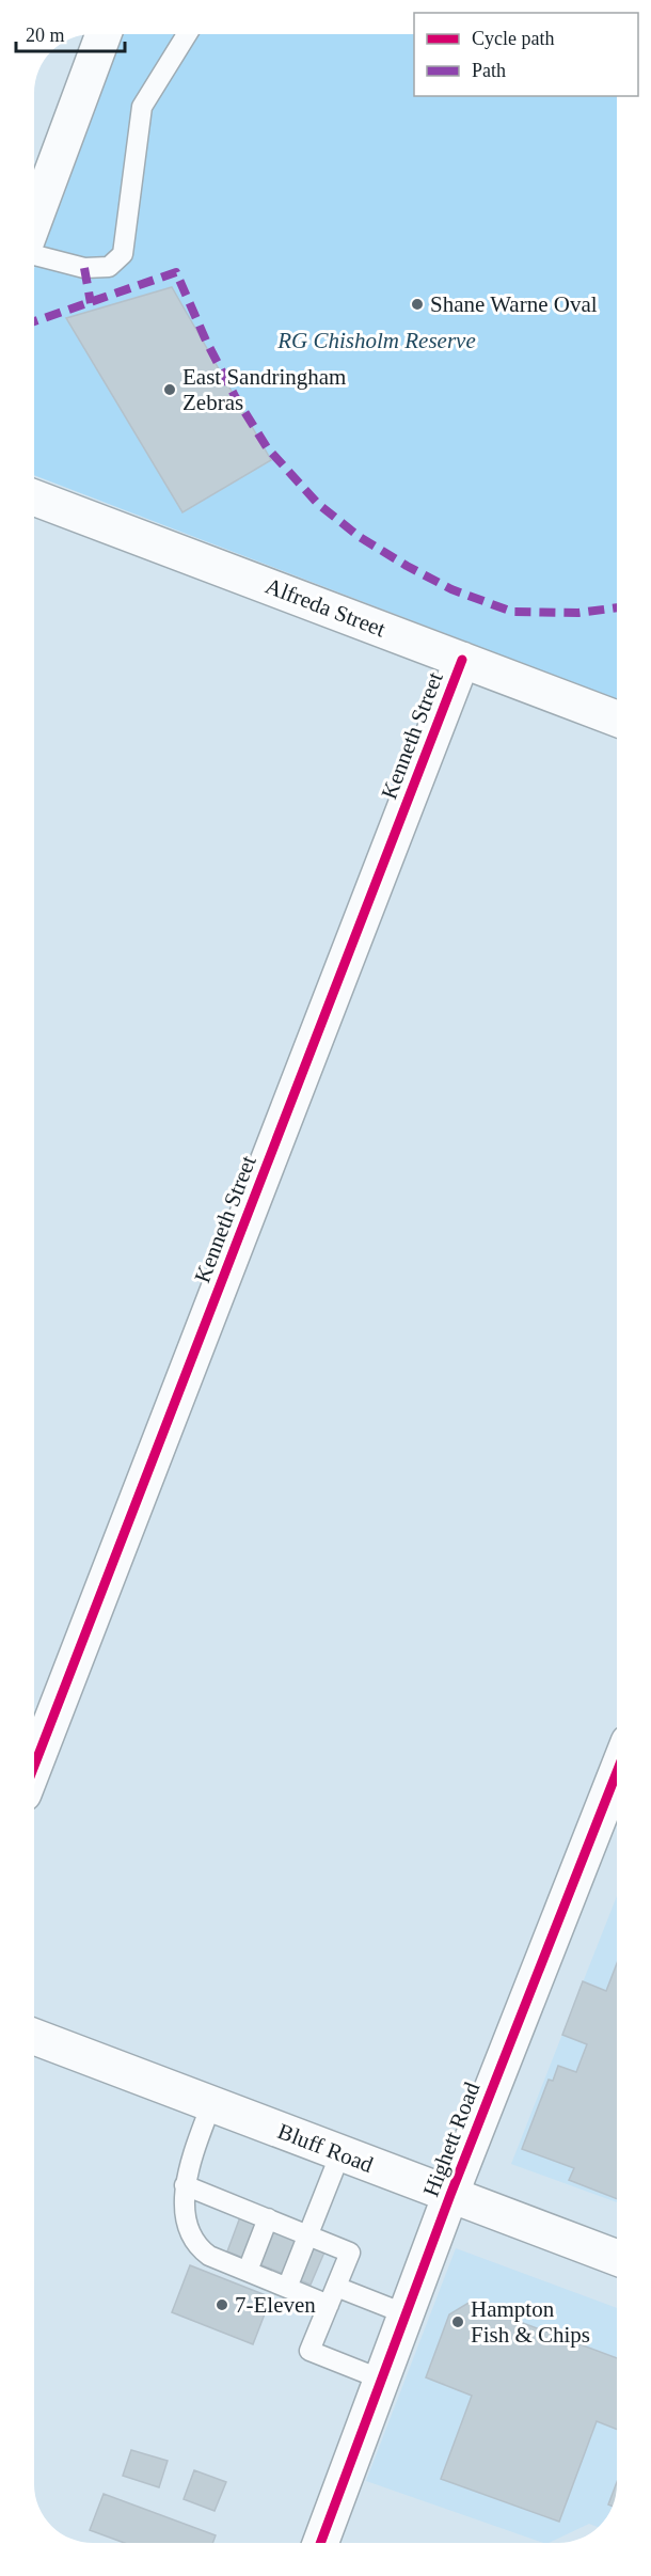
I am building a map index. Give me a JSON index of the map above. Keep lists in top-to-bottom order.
{
  "streets": {
    "street": [
      "Alfreda Street",
      "Kenneth Street",
      "Highett Road",
      "Bluff Road"
    ]
  },
  "crossings": [
    ["Alfreda Street", "Kenneth Street"],
    ["Highett Road", "Bluff Road"]
  ],
  "parks": ["RG Chisholm Reserve"],
  "places": [
    "Shane Warne Oval",
    "East Sandringham Zebras",
    "7-Eleven",
    "Hampton Fish & Chips"
  ],
  "legend": ["Cycle path", "Path"],
  "scale_bar": "20 m"
}
